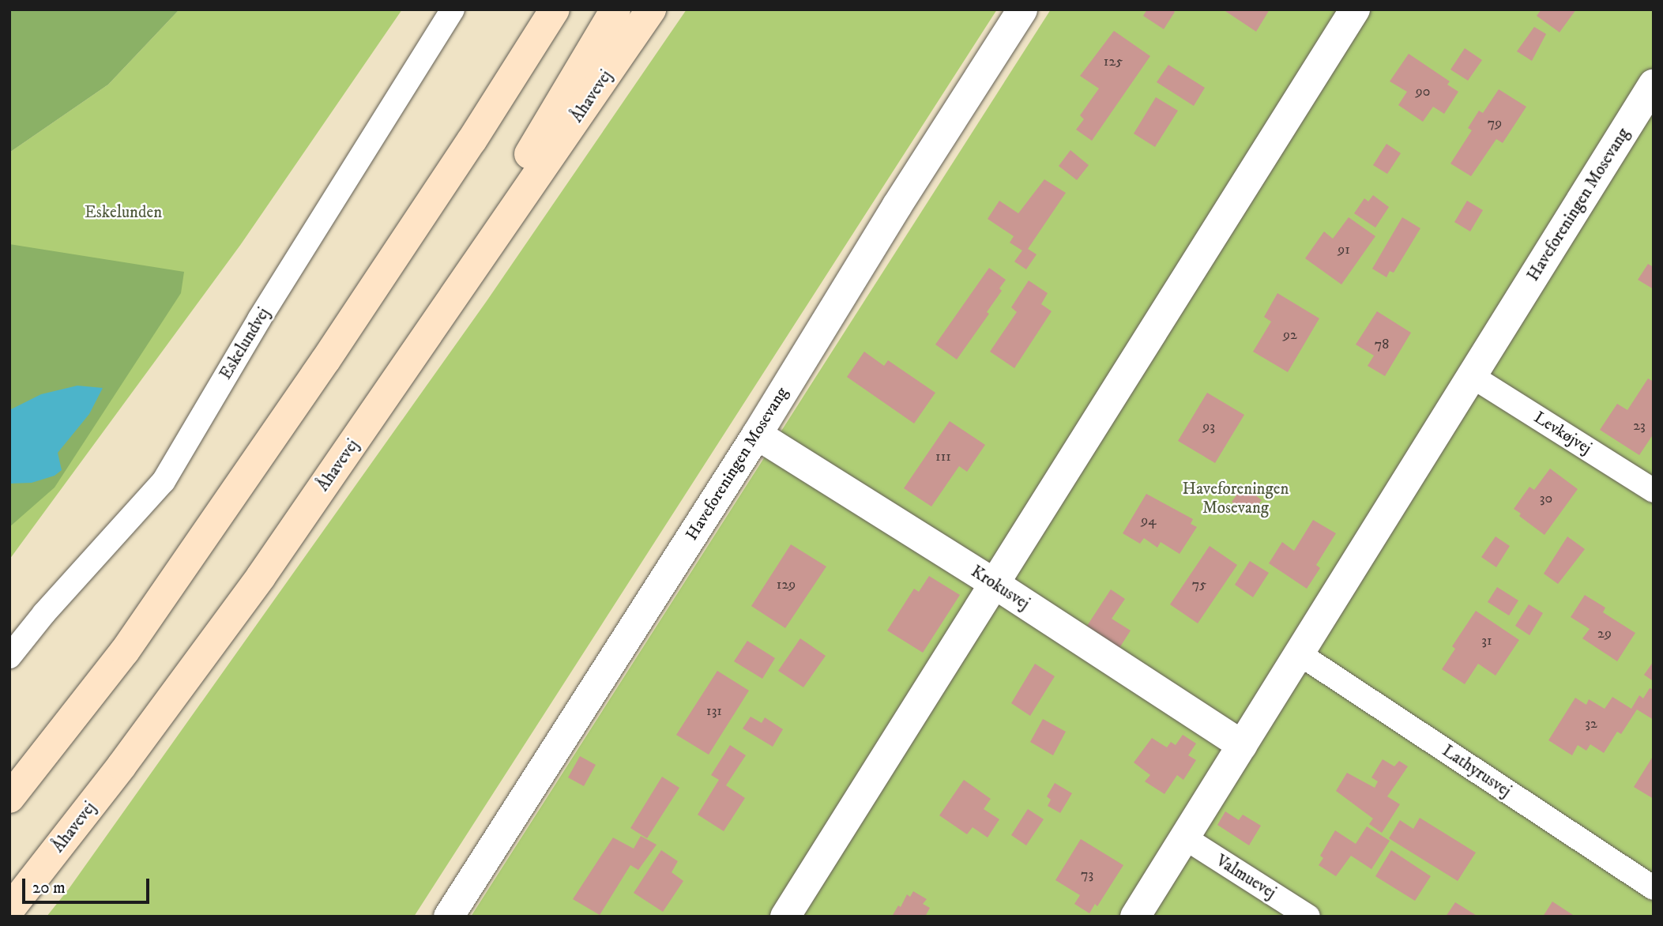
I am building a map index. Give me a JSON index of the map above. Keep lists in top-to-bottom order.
{
  "streets": {
    "main road": ["Åhavevej"],
    "street": ["Haveforeningen Mosevang", "Krokusvej"],
    "lane": [
      "Eskelundvej",
      "Levkøjvej",
      "Lathyrusvej",
      "Valmuevej"
    ]
  },
  "crossings": [
    ["Haveforeningen Mosevang", "Levkøjvej"],
    ["Haveforeningen Mosevang", "Krokusvej"],
    ["Haveforeningen Mosevang", "Lathyrusvej"],
    ["Haveforeningen Mosevang", "Valmuevej"]
  ],
  "parks": ["Eskelunden", "Haveforeningen Mosevang"],
  "house_numbers": [
    "125",
    "90",
    "79",
    "91",
    "92",
    "78",
    "23",
    "93",
    "111",
    "30",
    "94",
    "129",
    "75",
    "29",
    "31",
    "131",
    "32",
    "73"
  ],
  "scale_bar": "20 m"
}
